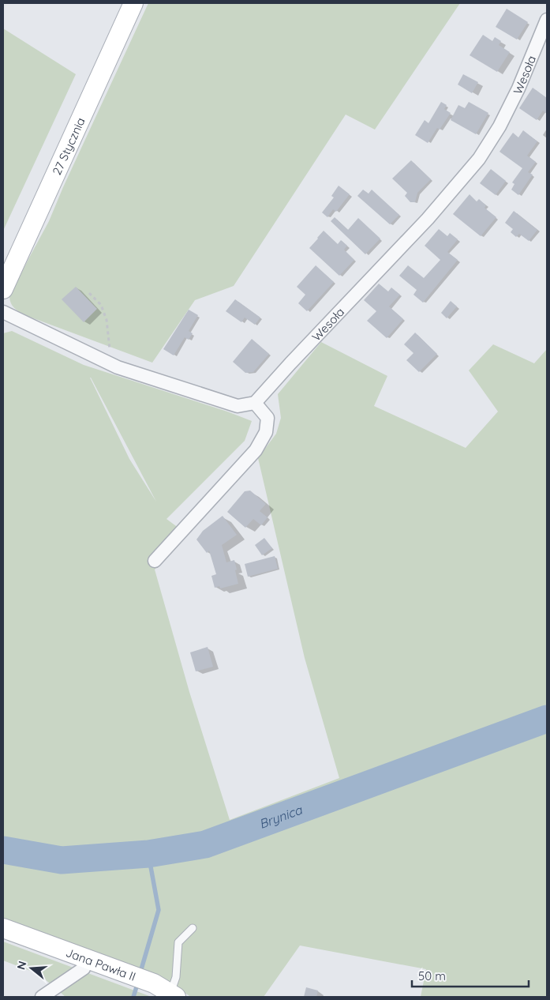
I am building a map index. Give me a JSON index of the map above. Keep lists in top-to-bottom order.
{
  "streets": {
    "street": ["Wesoła", "27 Stycznia", "Jana Pawła II"]
  },
  "water": ["Brynica"],
  "scale_bar": "50 m",
  "north": "left"
}
